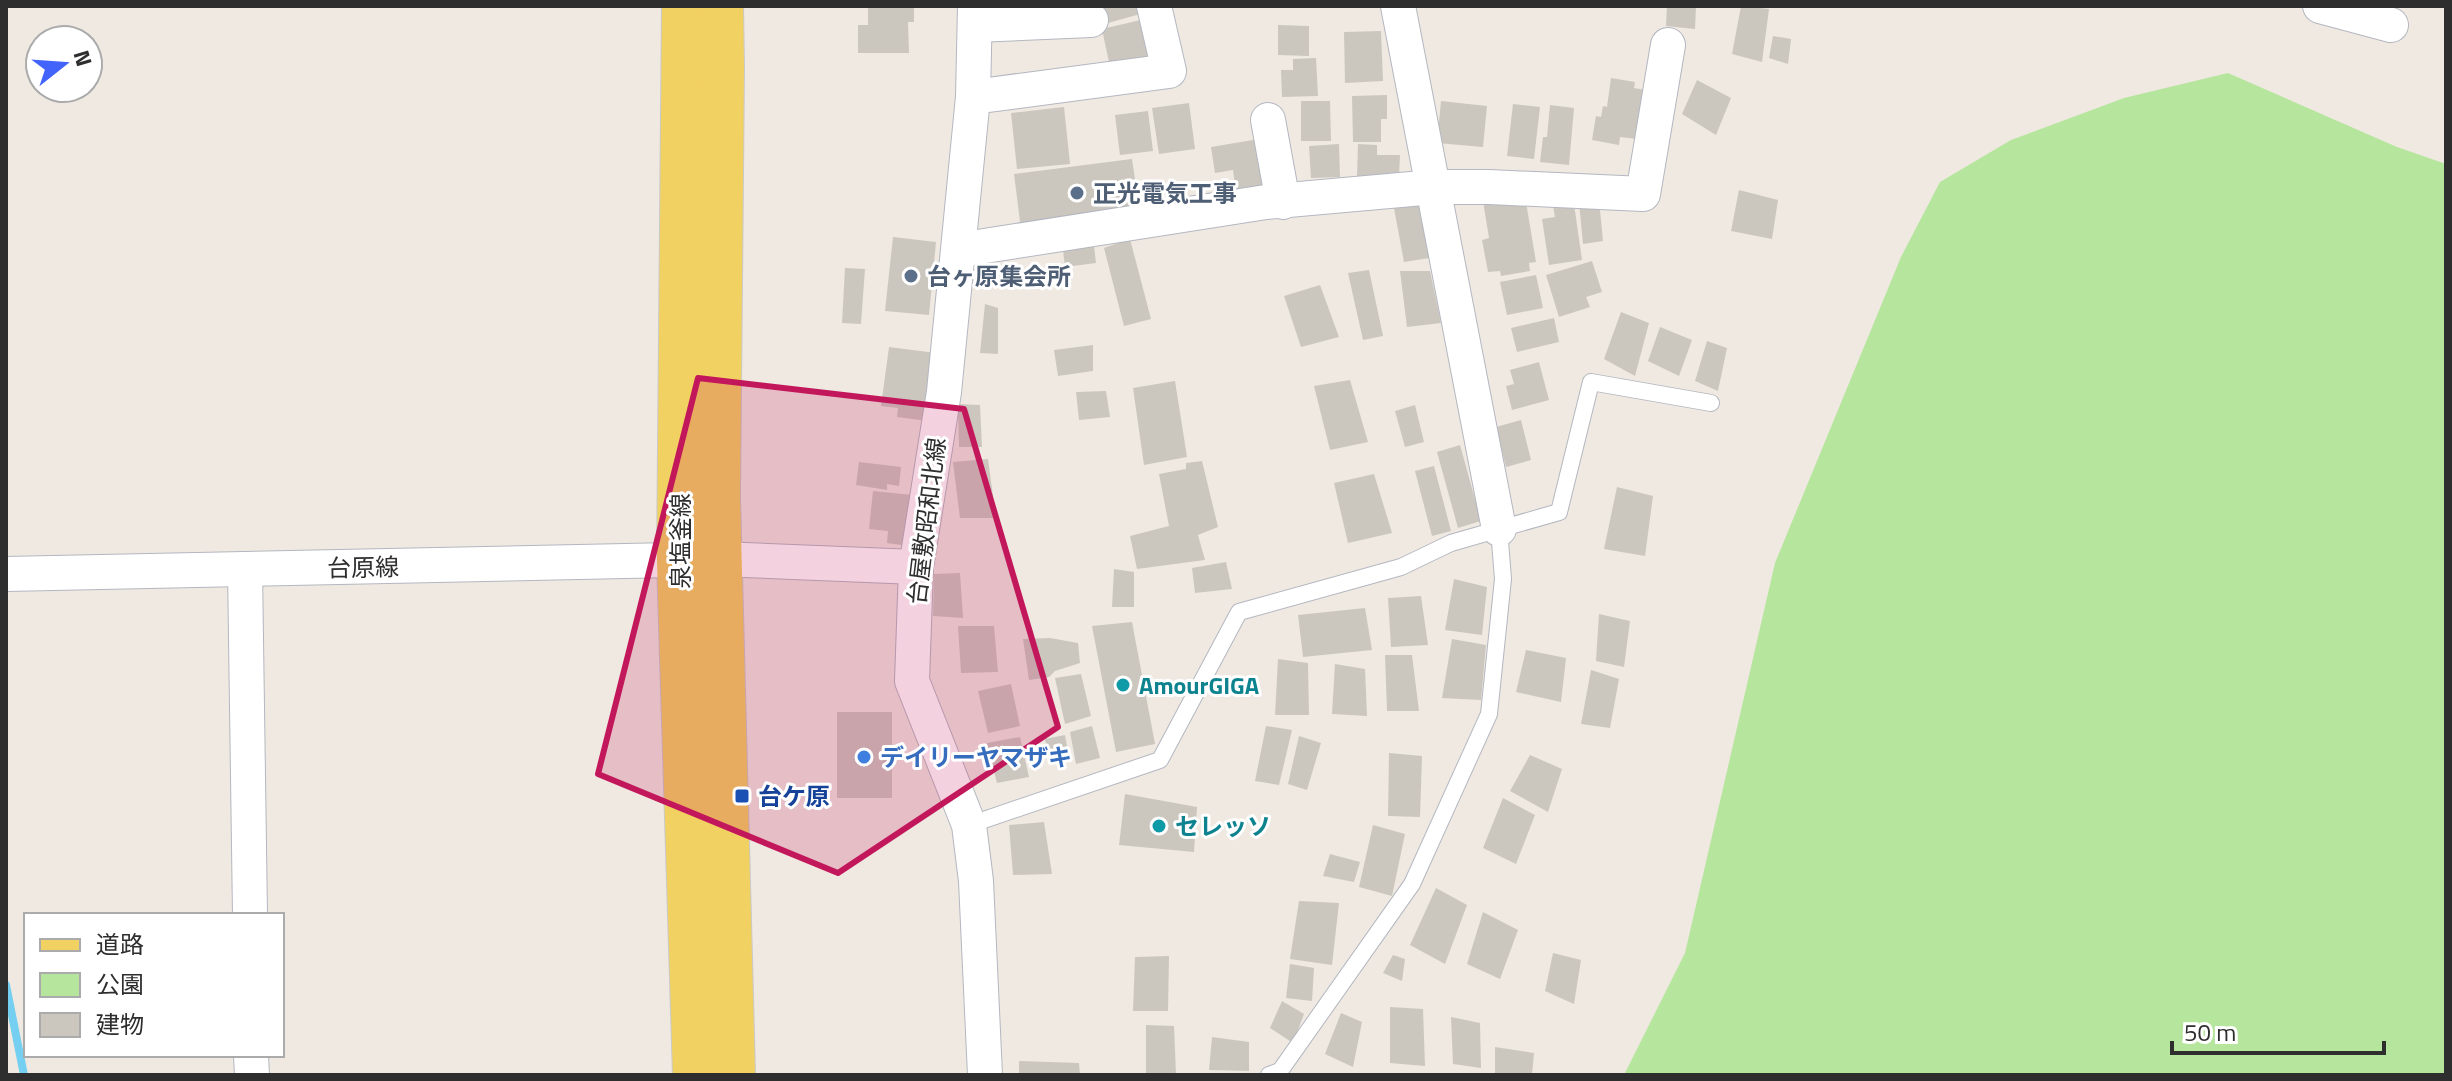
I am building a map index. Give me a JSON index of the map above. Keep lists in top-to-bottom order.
{
  "streets": {
    "main road": ["泉塩釜線"],
    "street": ["台屋敷昭和北線", "台原線"]
  },
  "crossings": [
    ["台屋敷昭和北線", "台原線"],
    ["泉塩釜線", "台原線"]
  ],
  "places": {
    "other": [
      "正光電気工事",
      "台ヶ原集会所",
      "AmourGIGA",
      "デイリーヤマザキ",
      "セレッソ"
    ],
    "transit": ["台ケ原"]
  },
  "legend": ["道路", "公園", "建物"],
  "scale_bar": "50 m",
  "north": "right"
}
